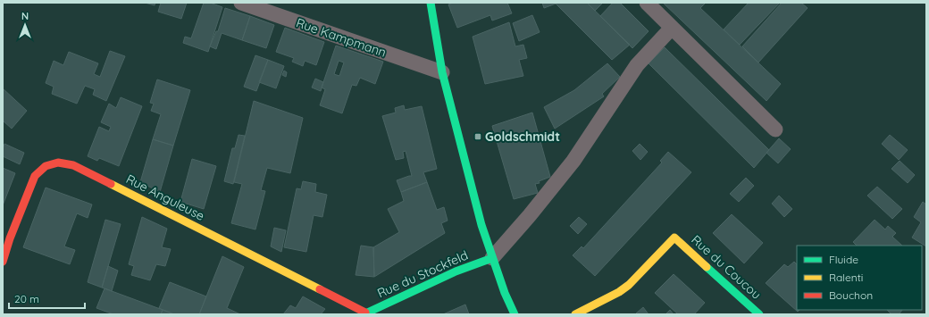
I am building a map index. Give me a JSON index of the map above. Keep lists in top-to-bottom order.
{
  "streets": {
    "street": ["Rue Anguleuse", "Rue du Coucou", "Rue du Stockfeld"],
    "lane": ["Rue Kampmann"]
  },
  "crossings": [
    ["Rue Anguleuse", "Rue du Stockfeld"]
  ],
  "places": {
    "transit": ["Goldschmidt"]
  },
  "legend": ["Fluide", "Ralenti", "Bouchon"],
  "scale_bar": "20 m",
  "north": "top"
}
